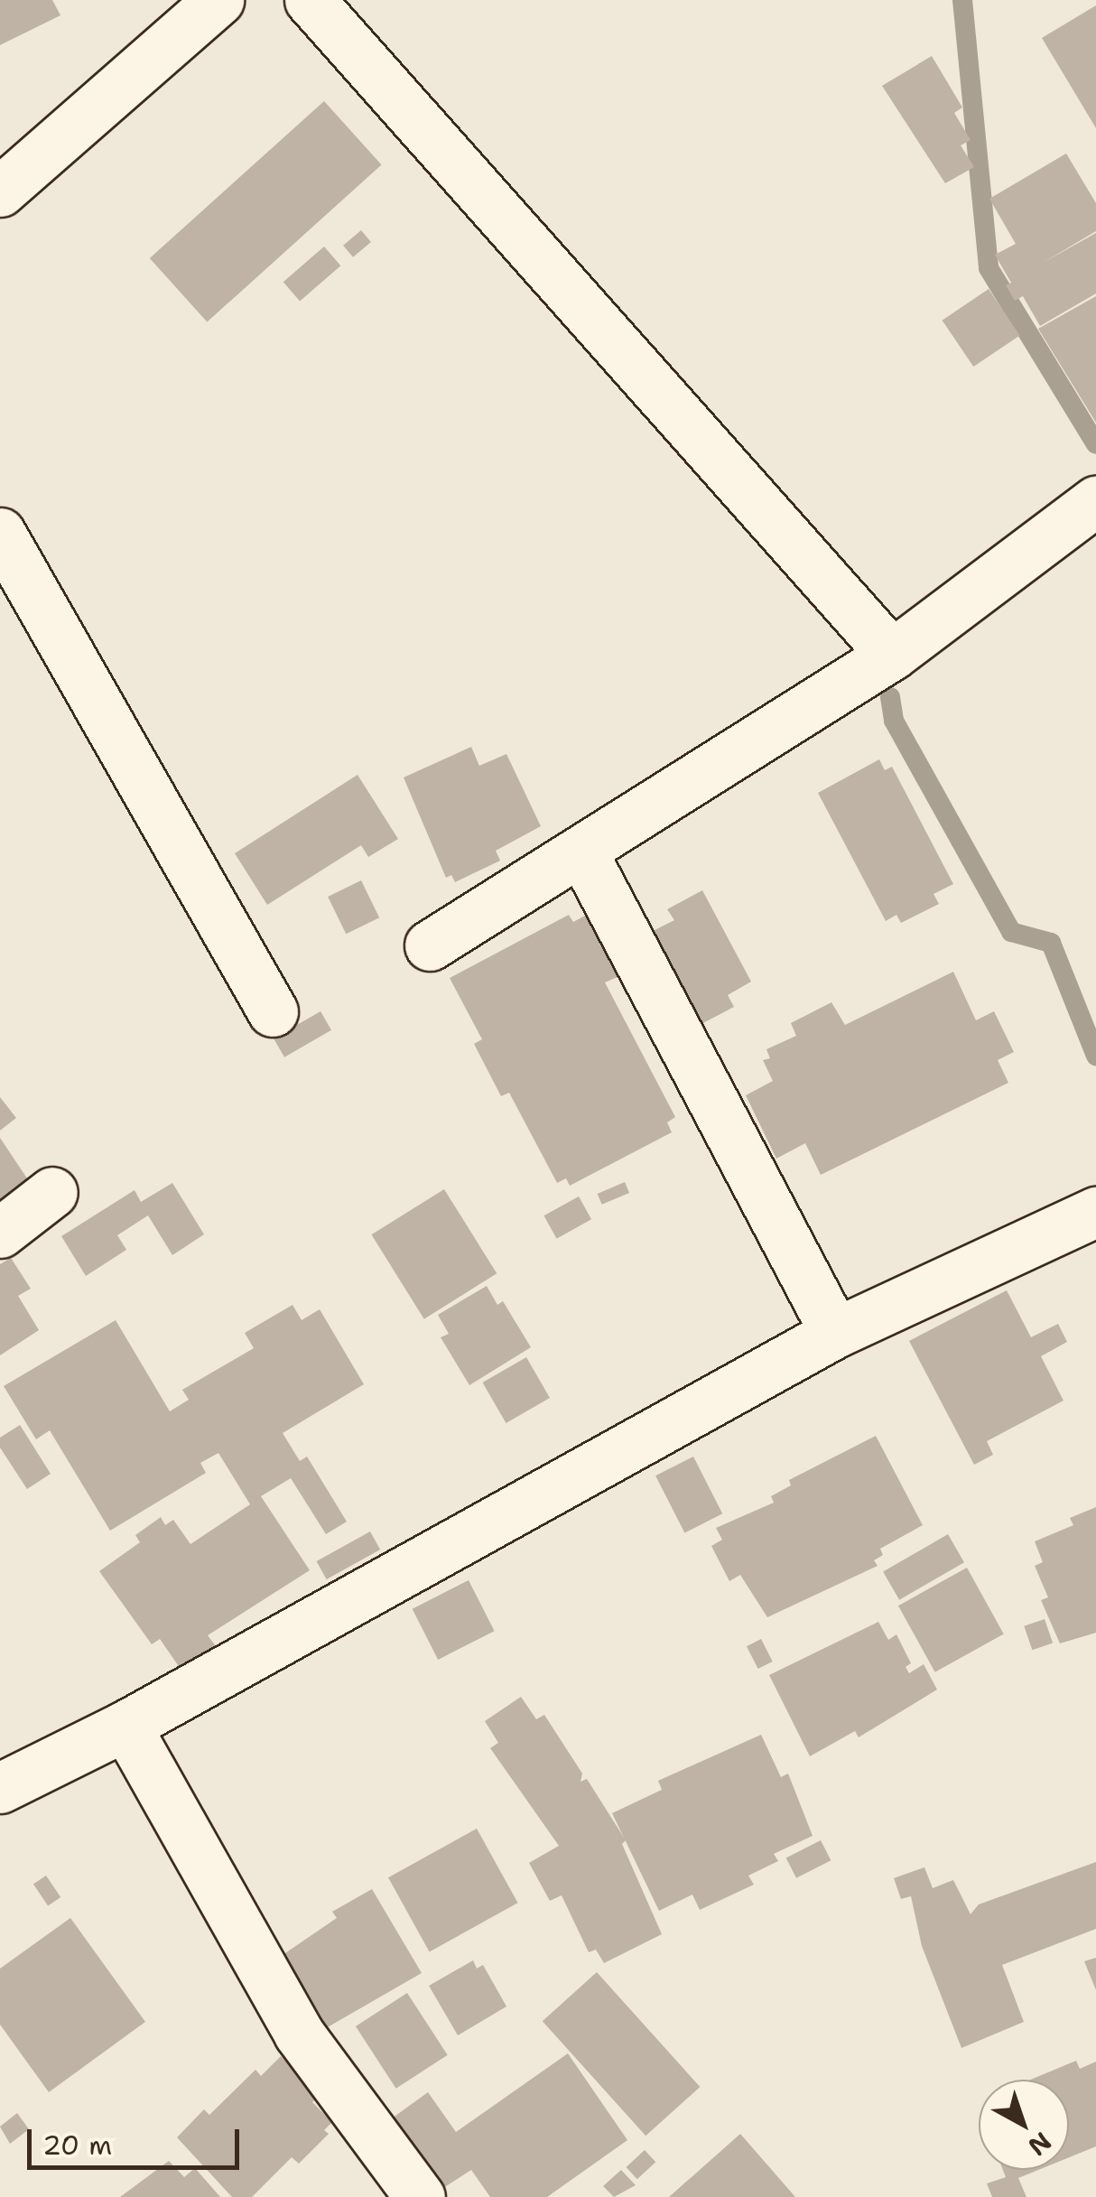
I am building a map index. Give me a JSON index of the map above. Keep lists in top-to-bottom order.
{
  "scale_bar": "20 m",
  "north": "bottom right"
}
